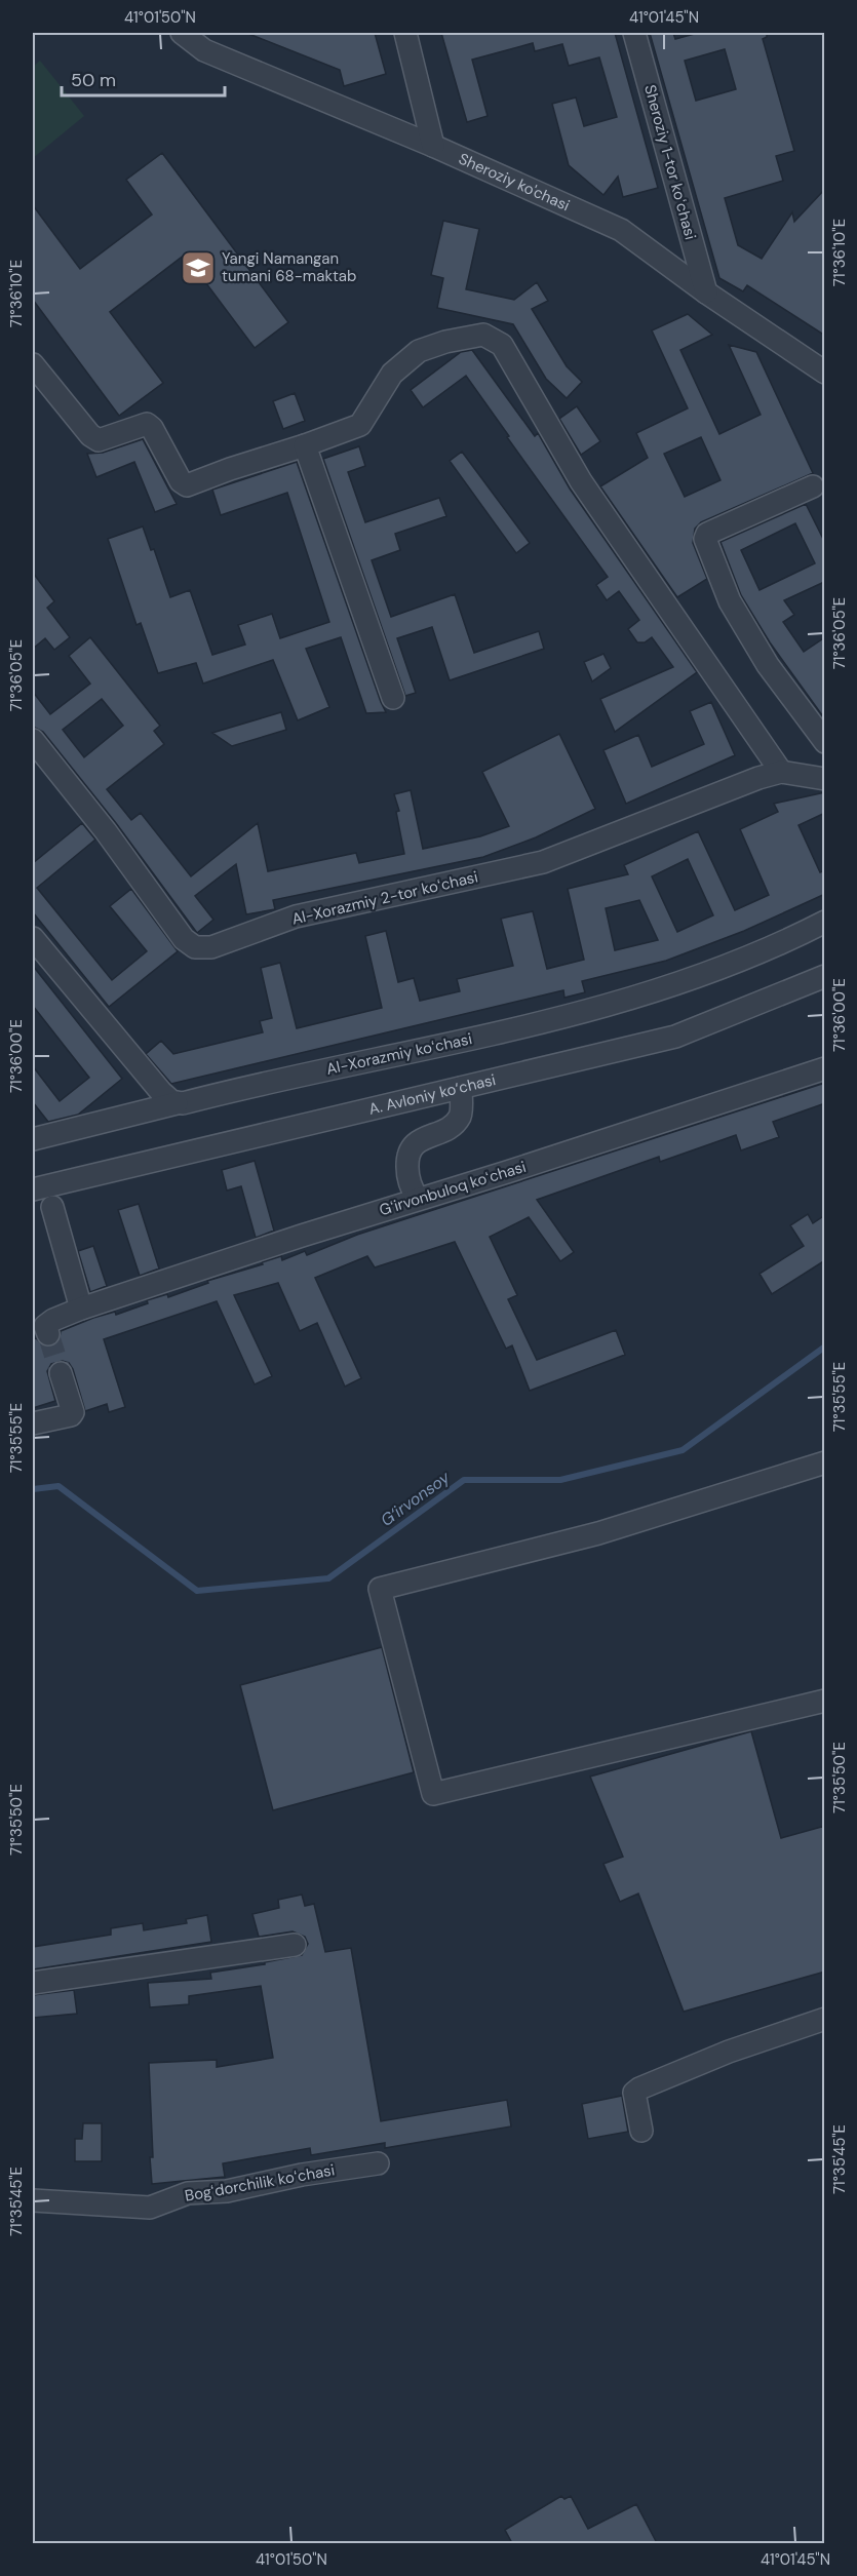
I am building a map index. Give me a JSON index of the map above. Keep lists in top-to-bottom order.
{
  "streets": {
    "street": [
      "Sheroziy 1-tor koʻchasi",
      "Sheroziy ko'chasi",
      "Al-Xorazmiy 2-tor koʻchasi",
      "Al-Xorazmiy koʻchasi",
      "A. Avloniy ko‘chasi",
      "Gʻirvonbuloq koʻchasi",
      "Bogʻdorchilik koʻchasi"
    ]
  },
  "crossings": [
    ["Sheroziy 1-tor koʻchasi", "Sheroziy ko'chasi"]
  ],
  "water": ["G‘irvonsoy"],
  "places": {
    "school or university": ["Yangi Namangan tumani 68-maktab"]
  },
  "scale_bar": "50 m",
  "coordinates": [
    "41°01'50\"N",
    "41°01'45\"N",
    "71°36'10\"E",
    "71°36'05\"E",
    "71°36'00\"E",
    "71°35'55\"E",
    "71°35'50\"E",
    "71°35'45\"E"
  ]
}
